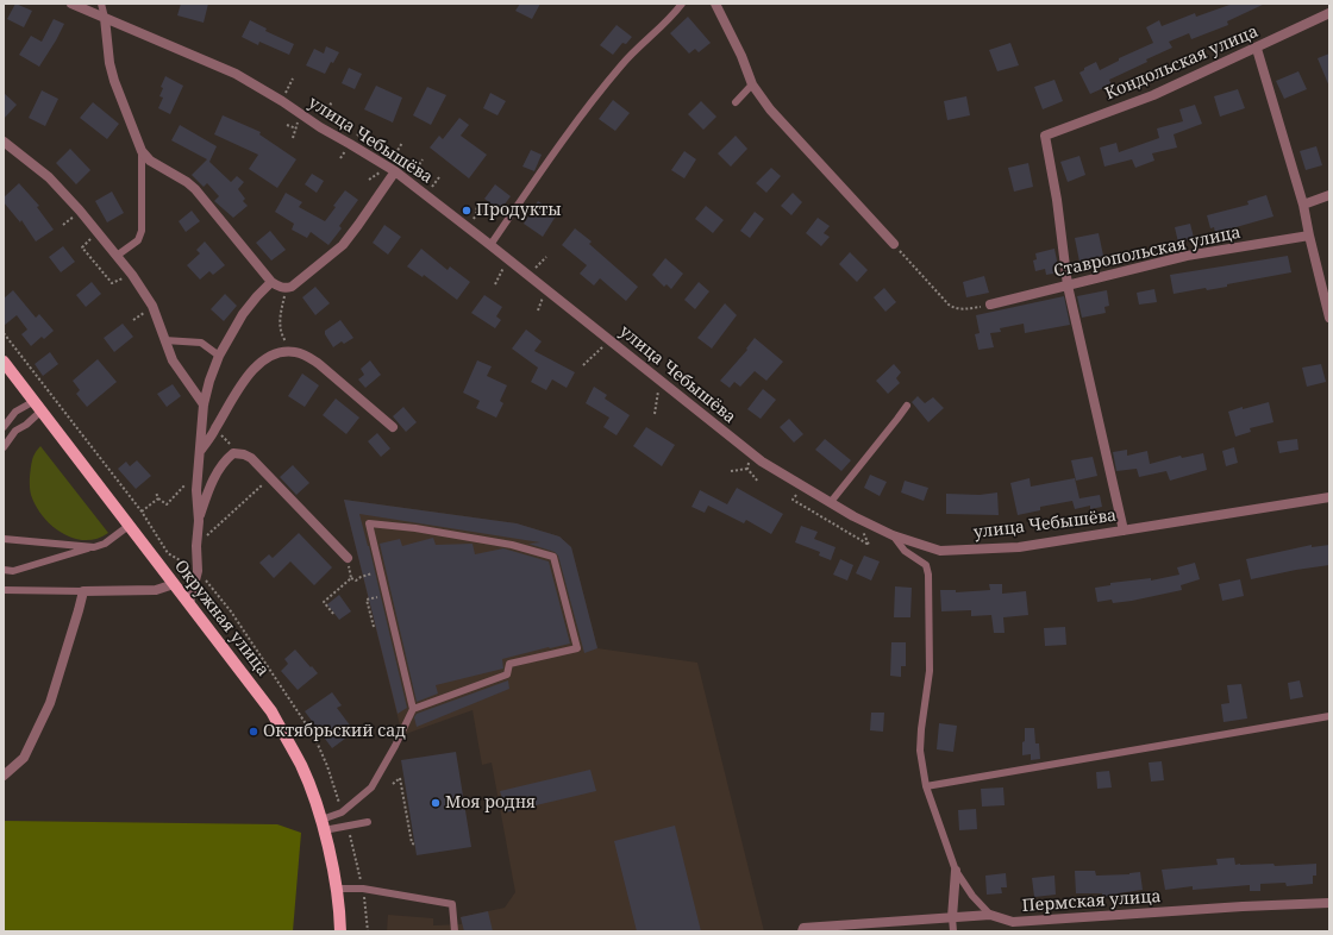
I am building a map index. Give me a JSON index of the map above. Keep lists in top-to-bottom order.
{
  "streets": {
    "main road": ["Окружная улица"],
    "street": [
      "Кондольская улица",
      "улица Чебышёва",
      "Ставропольская улица",
      "Пермская улица"
    ]
  },
  "crossings": [
    ["Кондольская улица", "Ставропольская улица"]
  ],
  "places": ["Продукты", "Октябрьский сад", "Моя родня"]
}
